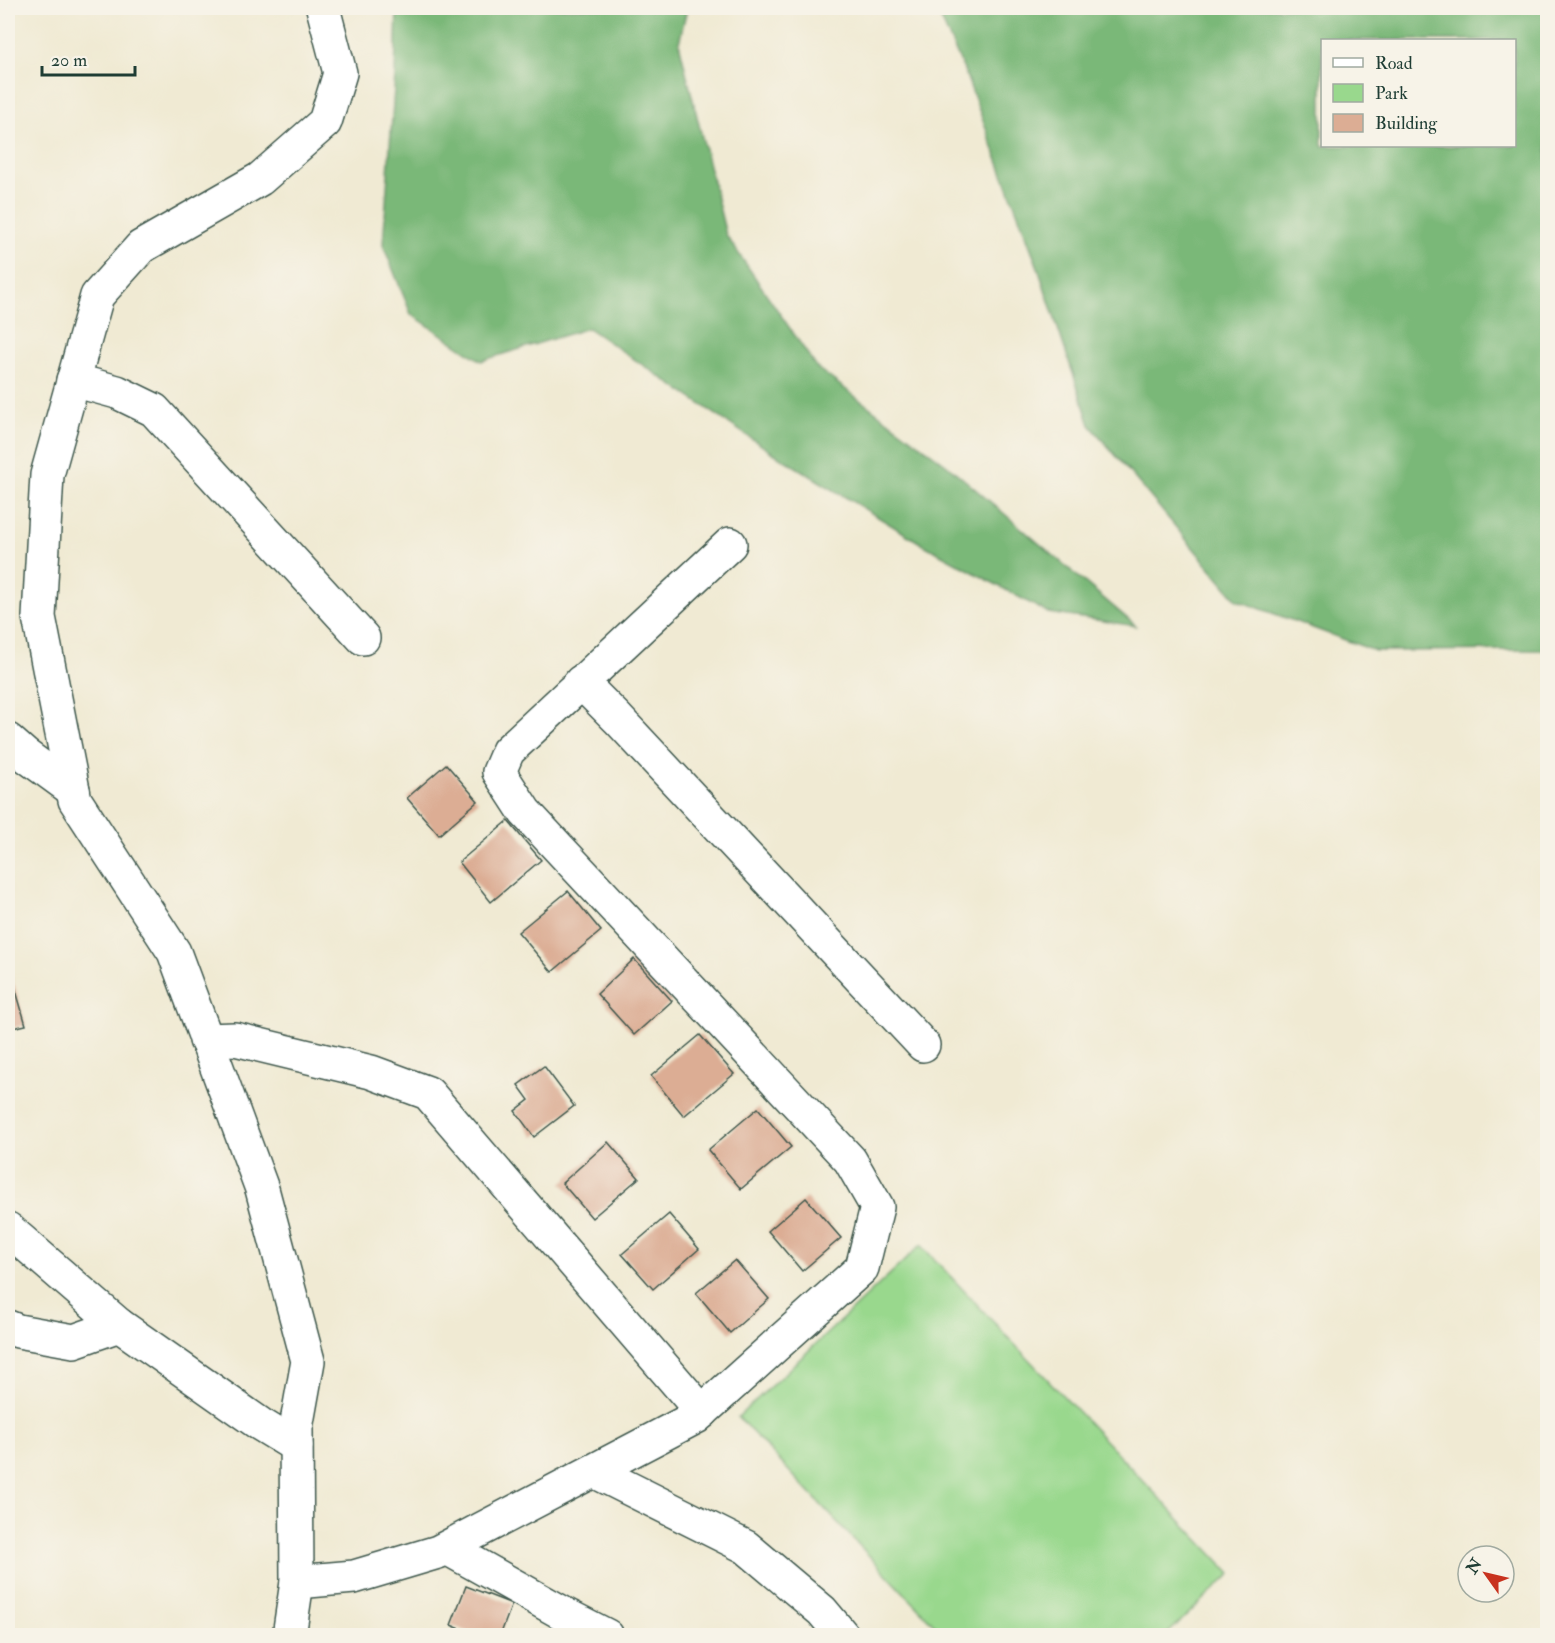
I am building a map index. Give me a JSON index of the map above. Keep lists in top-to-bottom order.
{
  "legend": ["Road", "Park", "Building"],
  "scale_bar": "20 m",
  "north": "top left"
}
